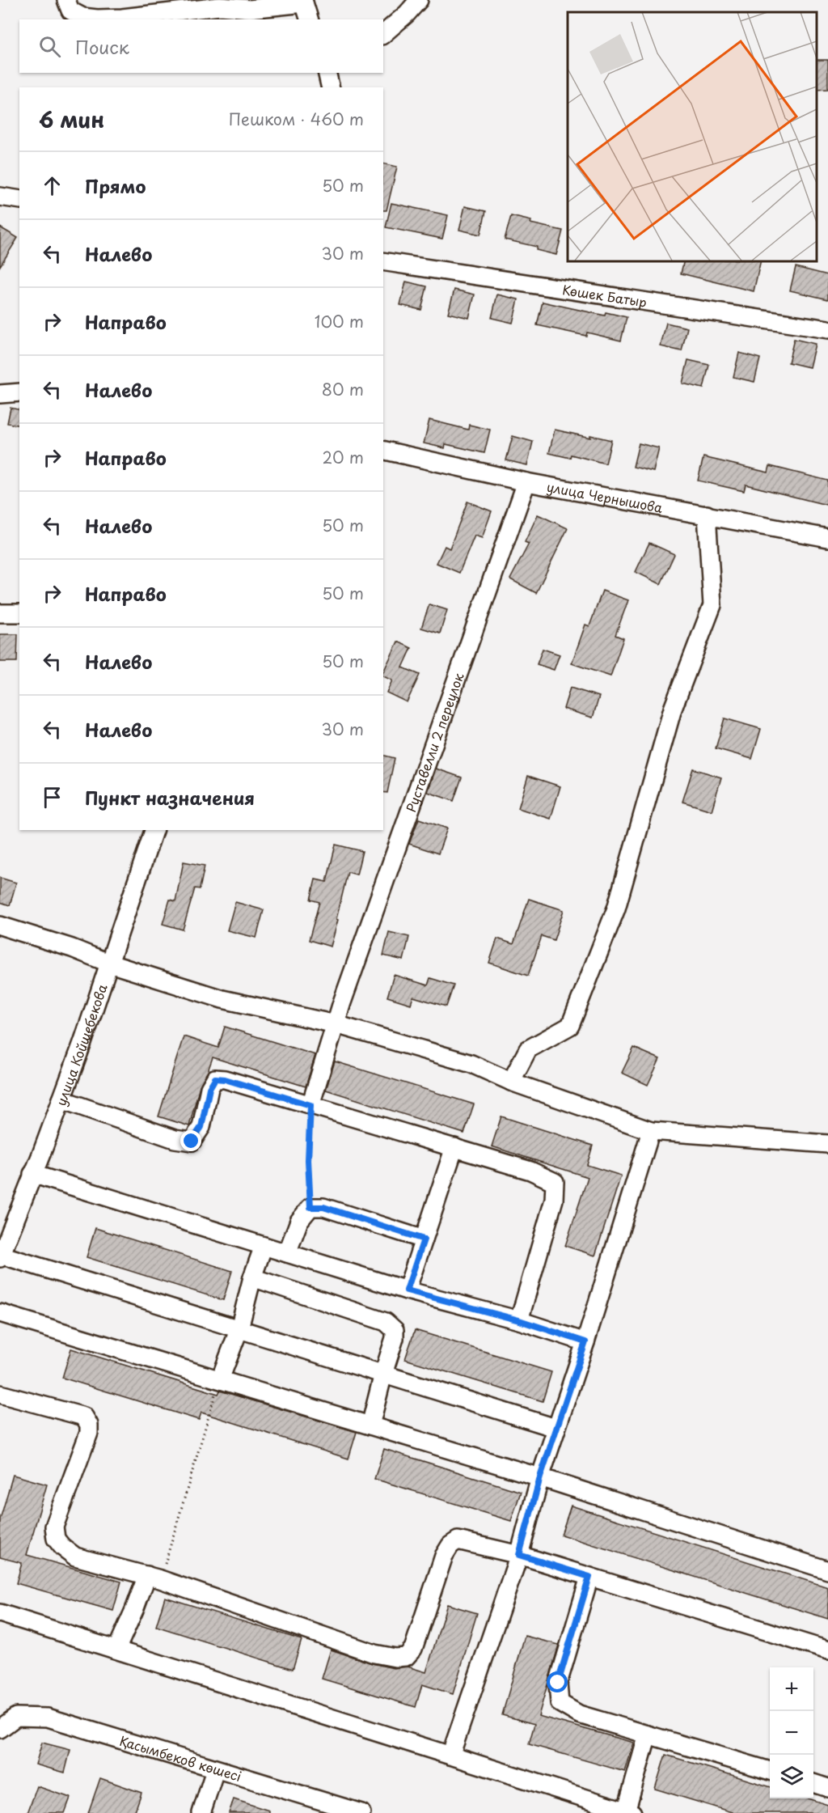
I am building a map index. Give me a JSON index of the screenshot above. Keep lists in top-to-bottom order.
{
  "streets": {
    "street": [
      "Көшек Батыр",
      "улица Чернышова",
      "Руставелли 2 переулок",
      "улица Койшебекова",
      "Қасымбеков көшесі"
    ]
  },
  "crossings": [
    ["улица Чернышова", "Руставелли 2 переулок"]
  ],
  "page": {
    "search": "Поиск",
    "heading": ["6 мин", "Пешком · 460 m"],
    "list": [
      ["Прямо", "50 m"],
      ["Налево", "30 m"],
      ["Направо", "100 m"],
      ["Налево", "80 m"],
      ["Направо", "20 m"],
      ["Налево", "50 m"],
      ["Направо", "50 m"],
      ["Налево", "50 m"],
      ["Налево", "30 m"],
      "Пункт назначения"
    ],
    "map_buttons": ["+", "−"]
  }
}
